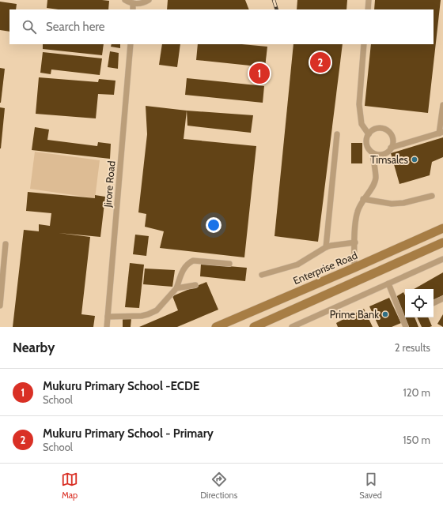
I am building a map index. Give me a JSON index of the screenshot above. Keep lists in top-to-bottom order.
{
  "streets": {
    "main road": ["Enterprise Road"],
    "lane": ["Jirore Road"]
  },
  "places": ["Timsales", "Prime Bank"],
  "page": {
    "search": "Search here",
    "pins": ["2", "1"],
    "heading": ["Nearby", "2 results"],
    "list": [
      {
        "mark": "1",
        "name": "Mukuru Primary School -ECDE",
        "note": "School",
        "value": "120 m"
      },
      {
        "mark": "2",
        "name": "Mukuru Primary School - Primary",
        "note": "School",
        "value": "150 m"
      }
    ],
    "nav": ["Map", "Directions", "Saved"]
  }
}
